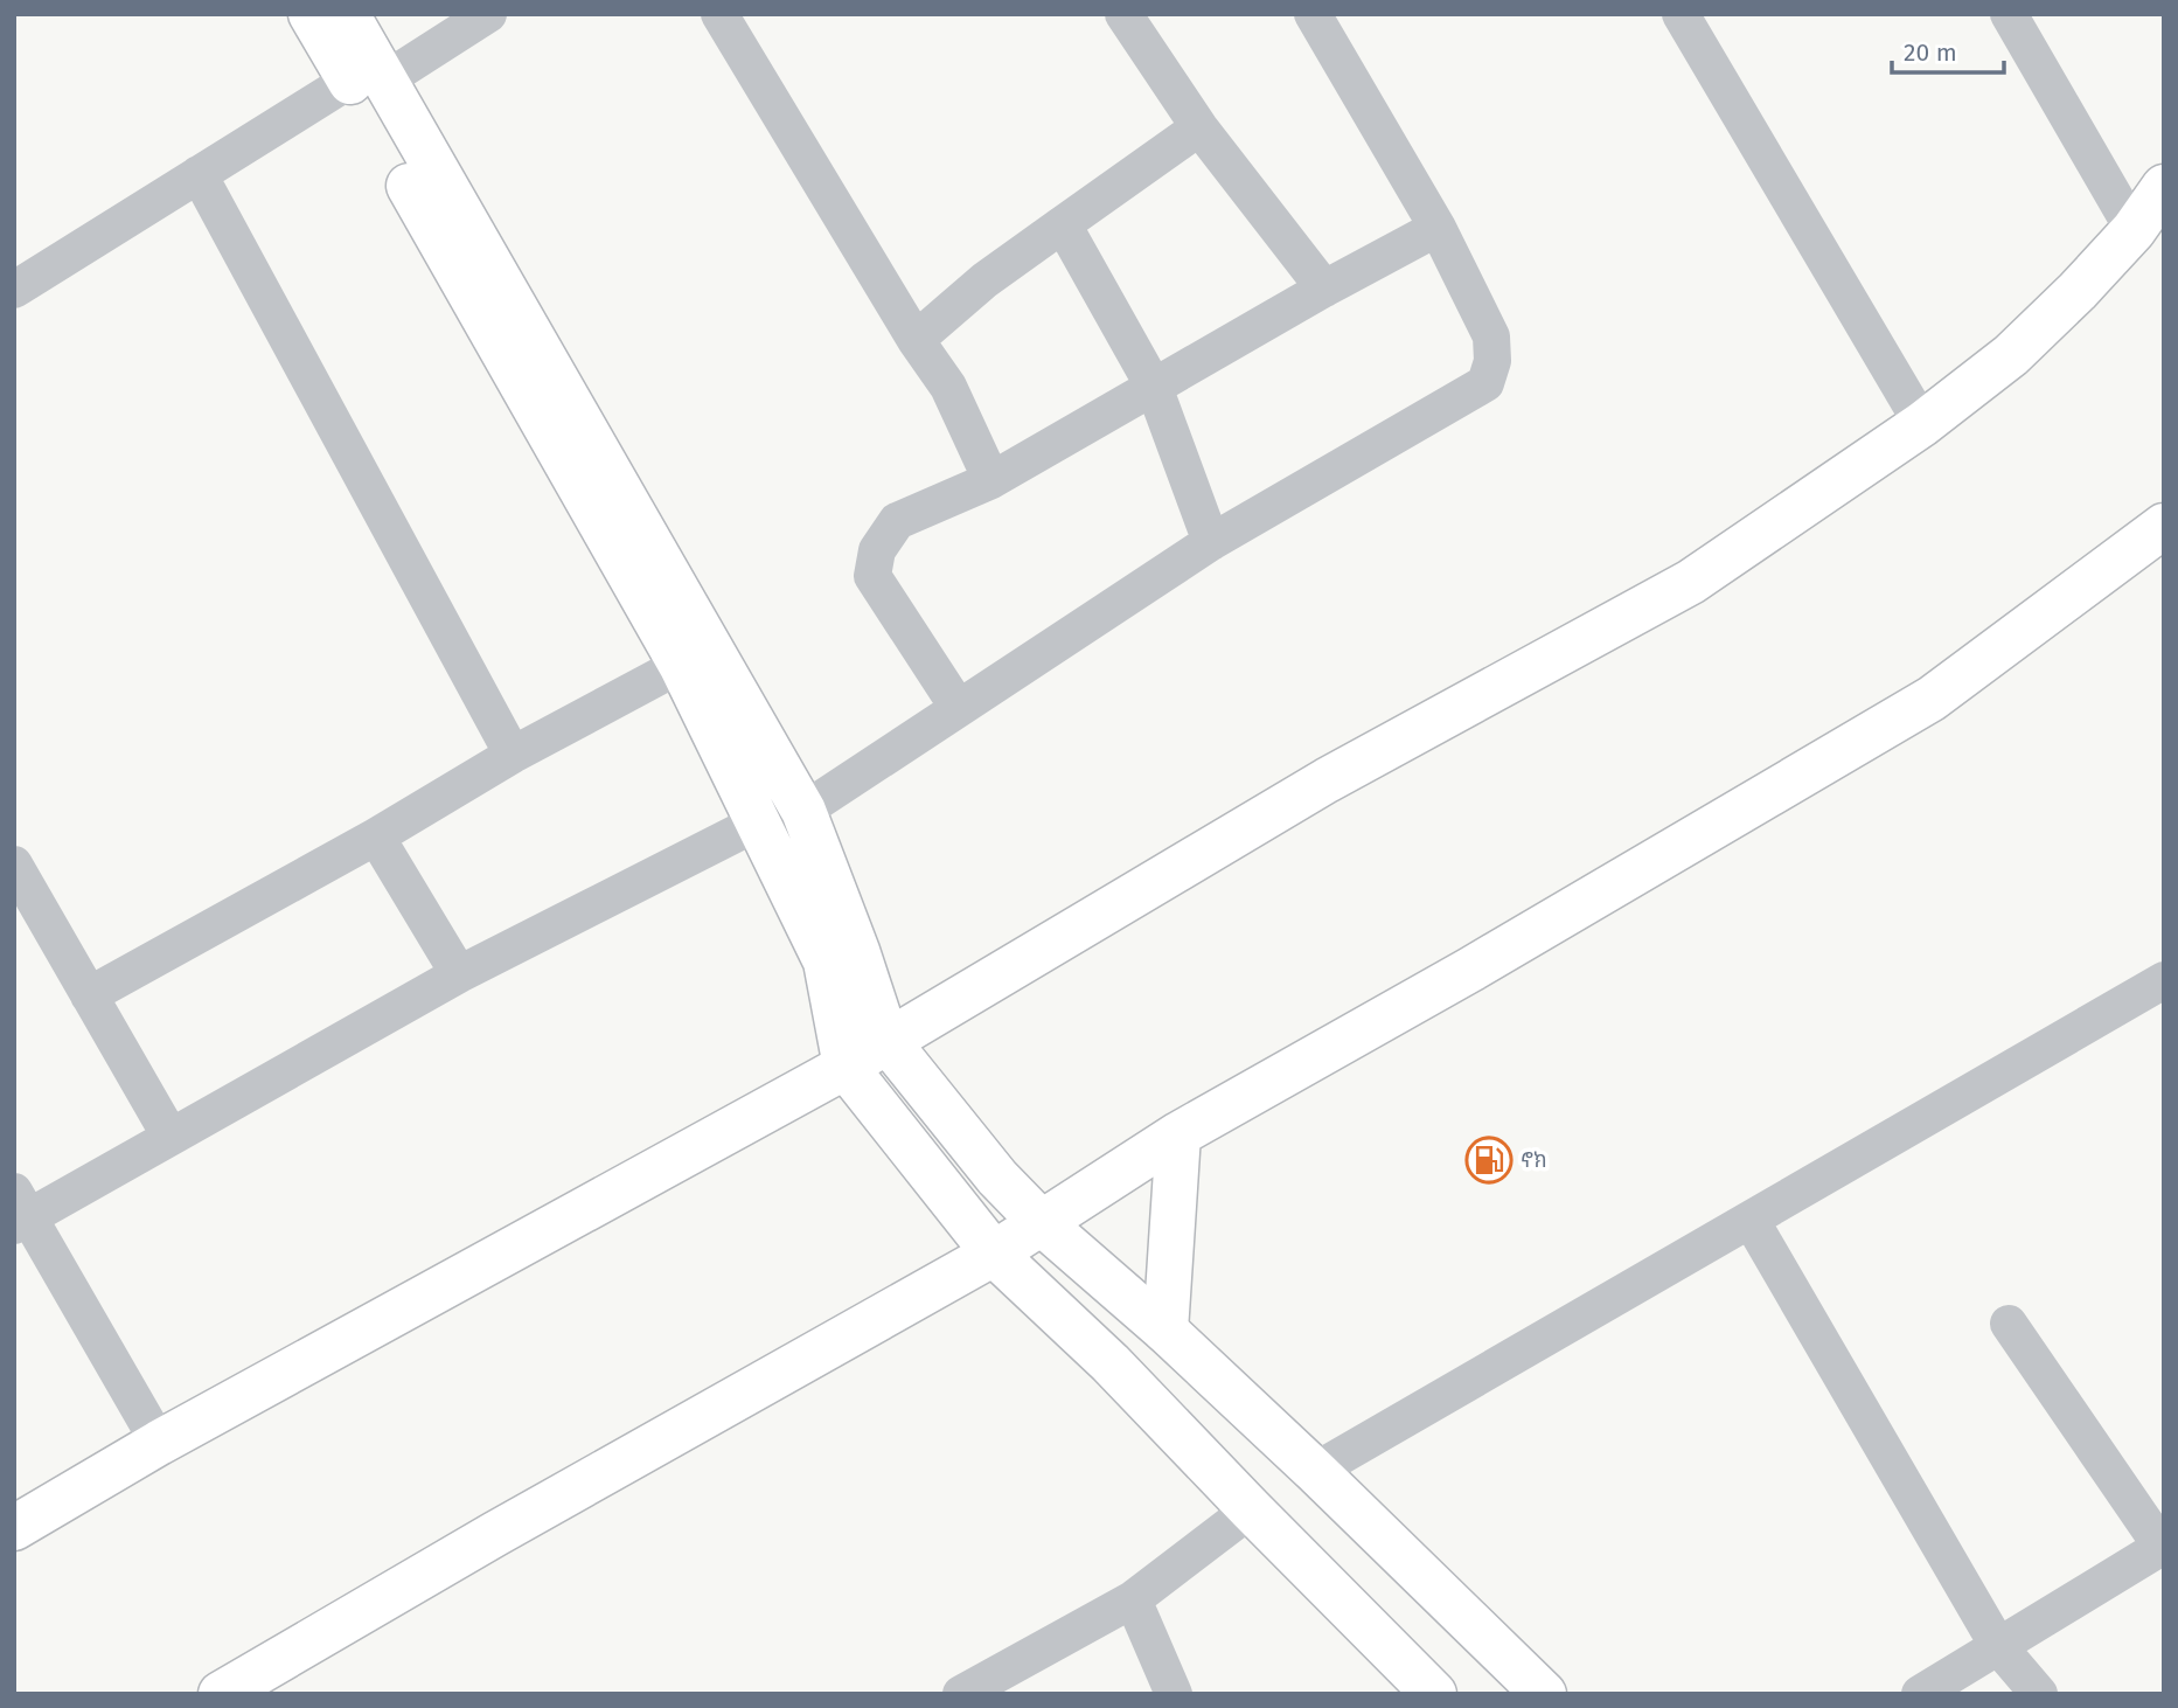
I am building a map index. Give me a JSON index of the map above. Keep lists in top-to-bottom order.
{
  "places": {
    "fuel station": ["ኖክ"]
  },
  "scale_bar": "20 m"
}
